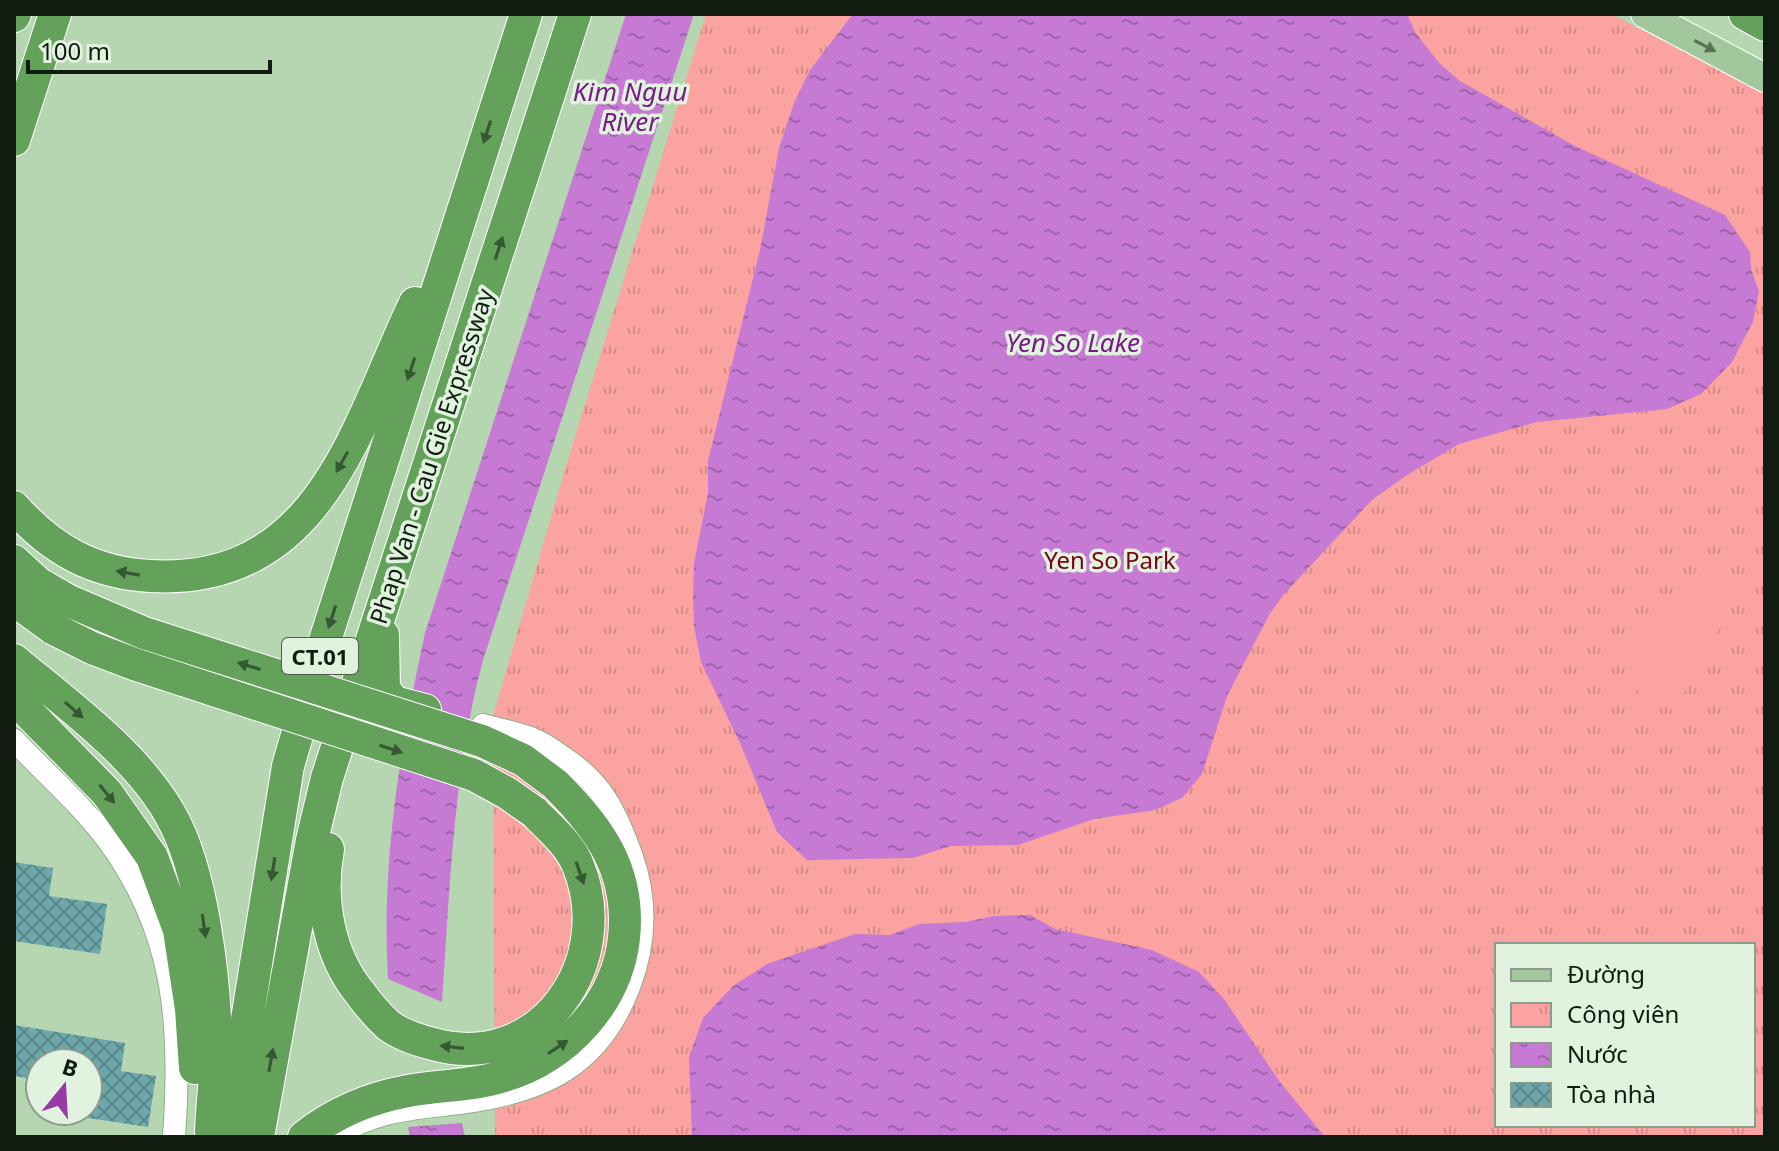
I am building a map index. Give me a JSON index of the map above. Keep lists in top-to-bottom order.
{
  "streets": {
    "highway": ["Phap Van - Cau Gie Expressway", "CT.01"]
  },
  "water": ["Kim Nguu River", "Yen So Lake"],
  "parks": ["Yen So Park"],
  "legend": [
    "Đường",
    "Công viên",
    "Nước",
    "Tòa nhà"
  ],
  "scale_bar": "100 m",
  "north": "top"
}
